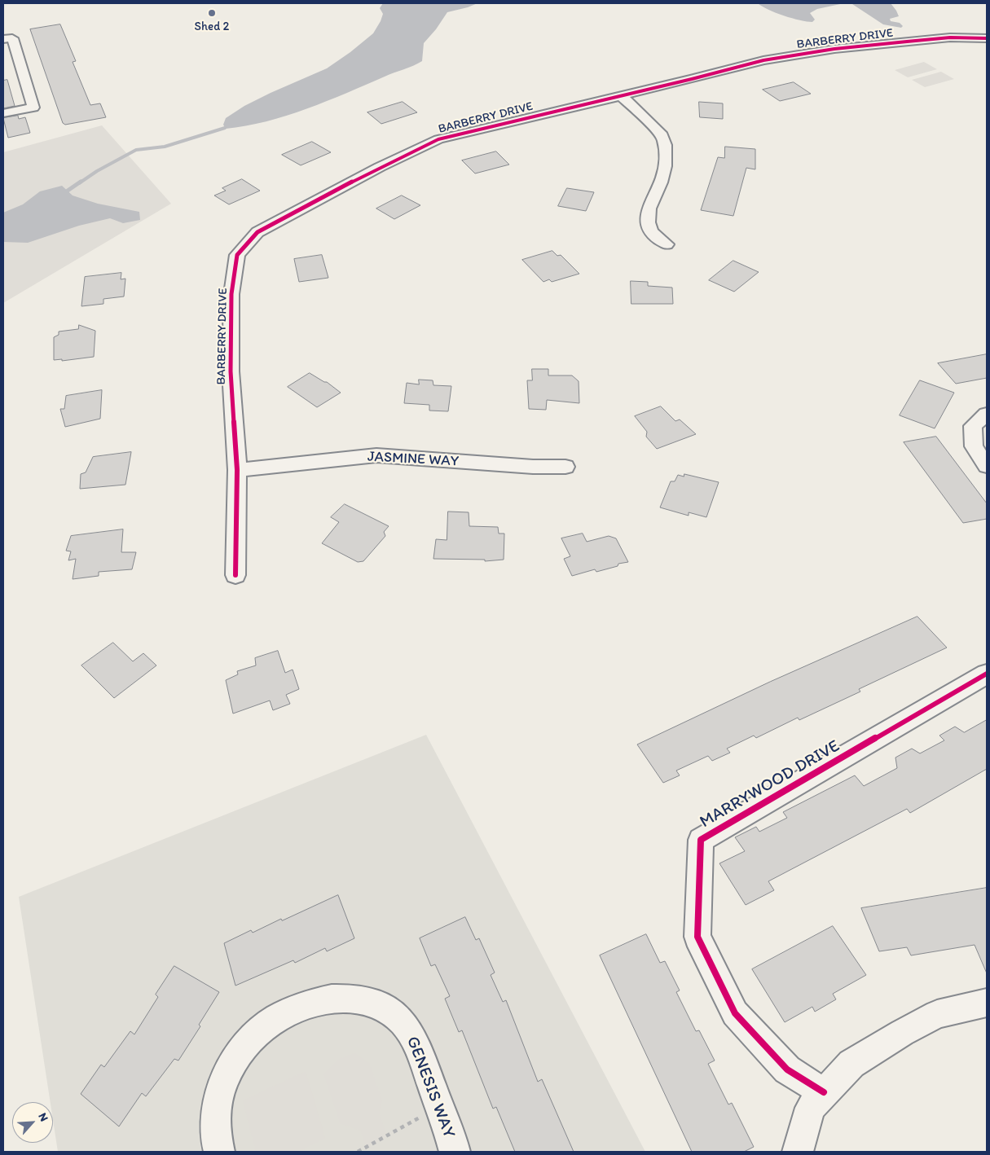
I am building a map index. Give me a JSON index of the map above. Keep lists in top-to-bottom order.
{
  "streets": {
    "street": [
      "BARBERRY DRIVE",
      "JASMINE WAY",
      "MARRYWOOD DRIVE",
      "GENESIS WAY"
    ]
  },
  "crossings": [
    ["BARBERRY DRIVE", "JASMINE WAY"]
  ],
  "places": ["Shed 2"],
  "north": "top right"
}
